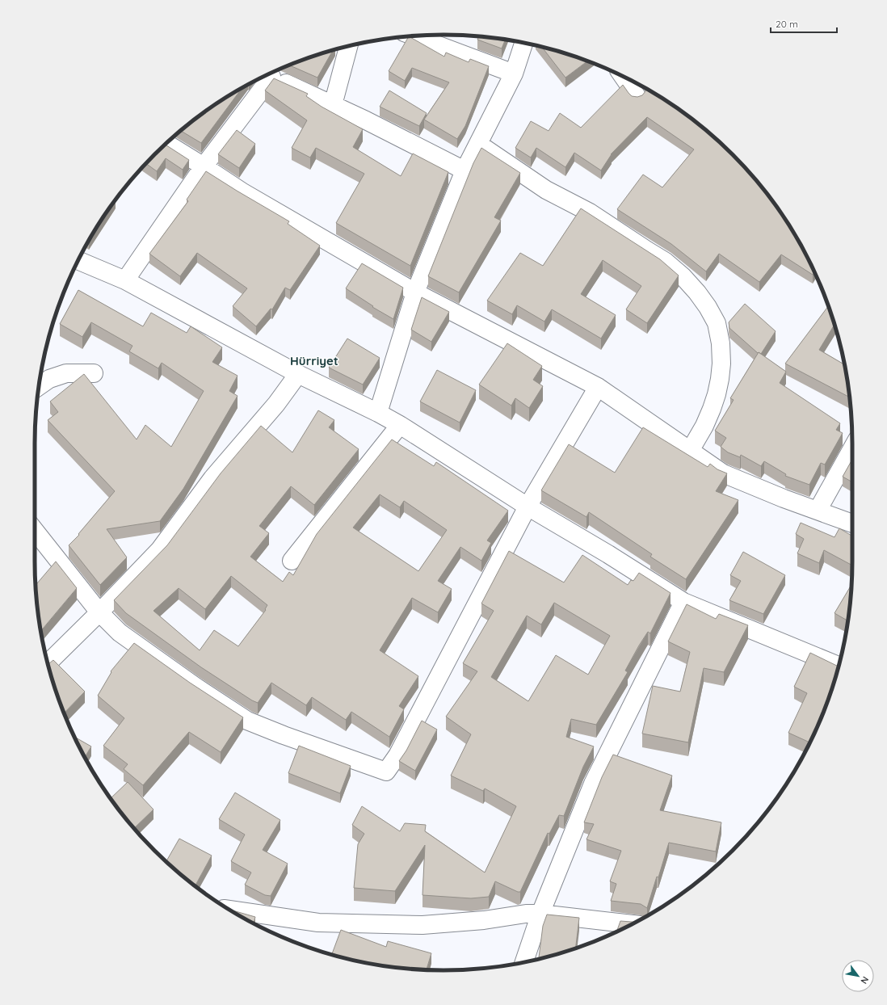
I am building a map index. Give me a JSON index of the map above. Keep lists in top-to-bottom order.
{
  "districts": ["Hürriyet"],
  "scale_bar": "20 m",
  "north": "bottom right"
}
